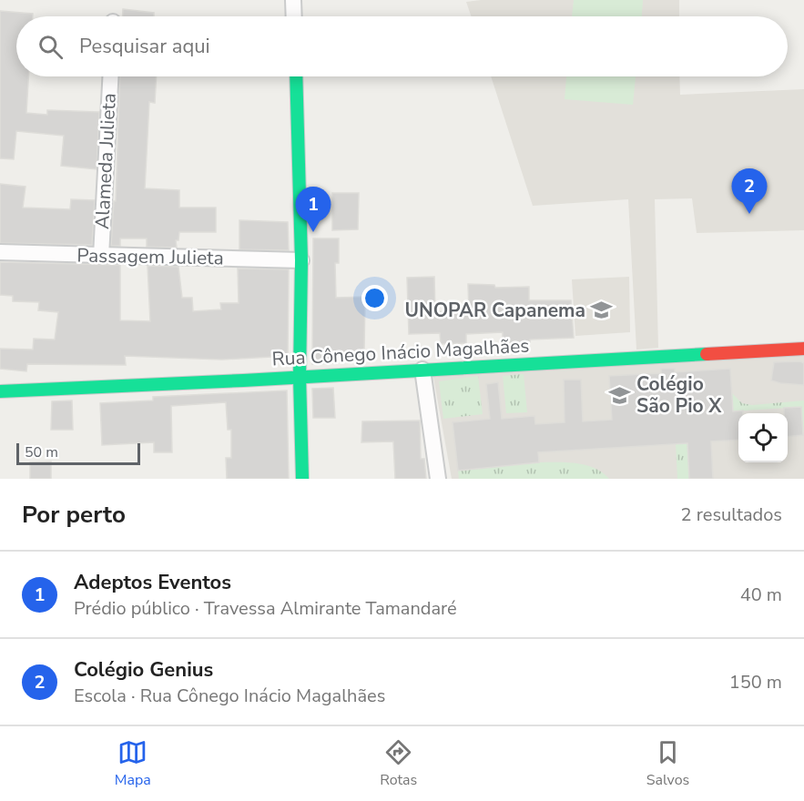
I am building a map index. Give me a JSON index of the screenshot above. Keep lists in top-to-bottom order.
{
  "streets": {
    "street": ["Alameda Julieta", "Passagem Julieta", "Rua Cônego Inácio Magalhães"]
  },
  "crossings": [
    ["Alameda Julieta", "Passagem Julieta"]
  ],
  "places": {
    "school or university": ["UNOPAR Capanema", "Colégio São Pio X"]
  },
  "scale_bar": "50 m",
  "page": {
    "search": "Pesquisar aqui",
    "pins": ["2", "1"],
    "scale": "50 m",
    "heading": ["Por perto", "2 resultados"],
    "list": [
      {
        "mark": "1",
        "name": "Adeptos Eventos",
        "note": "Prédio público · Travessa Almirante Tamandaré",
        "value": "40 m"
      },
      {
        "mark": "2",
        "name": "Colégio Genius",
        "note": "Escola · Rua Cônego Inácio Magalhães",
        "value": "150 m"
      }
    ],
    "nav": ["Mapa", "Rotas", "Salvos"]
  }
}
